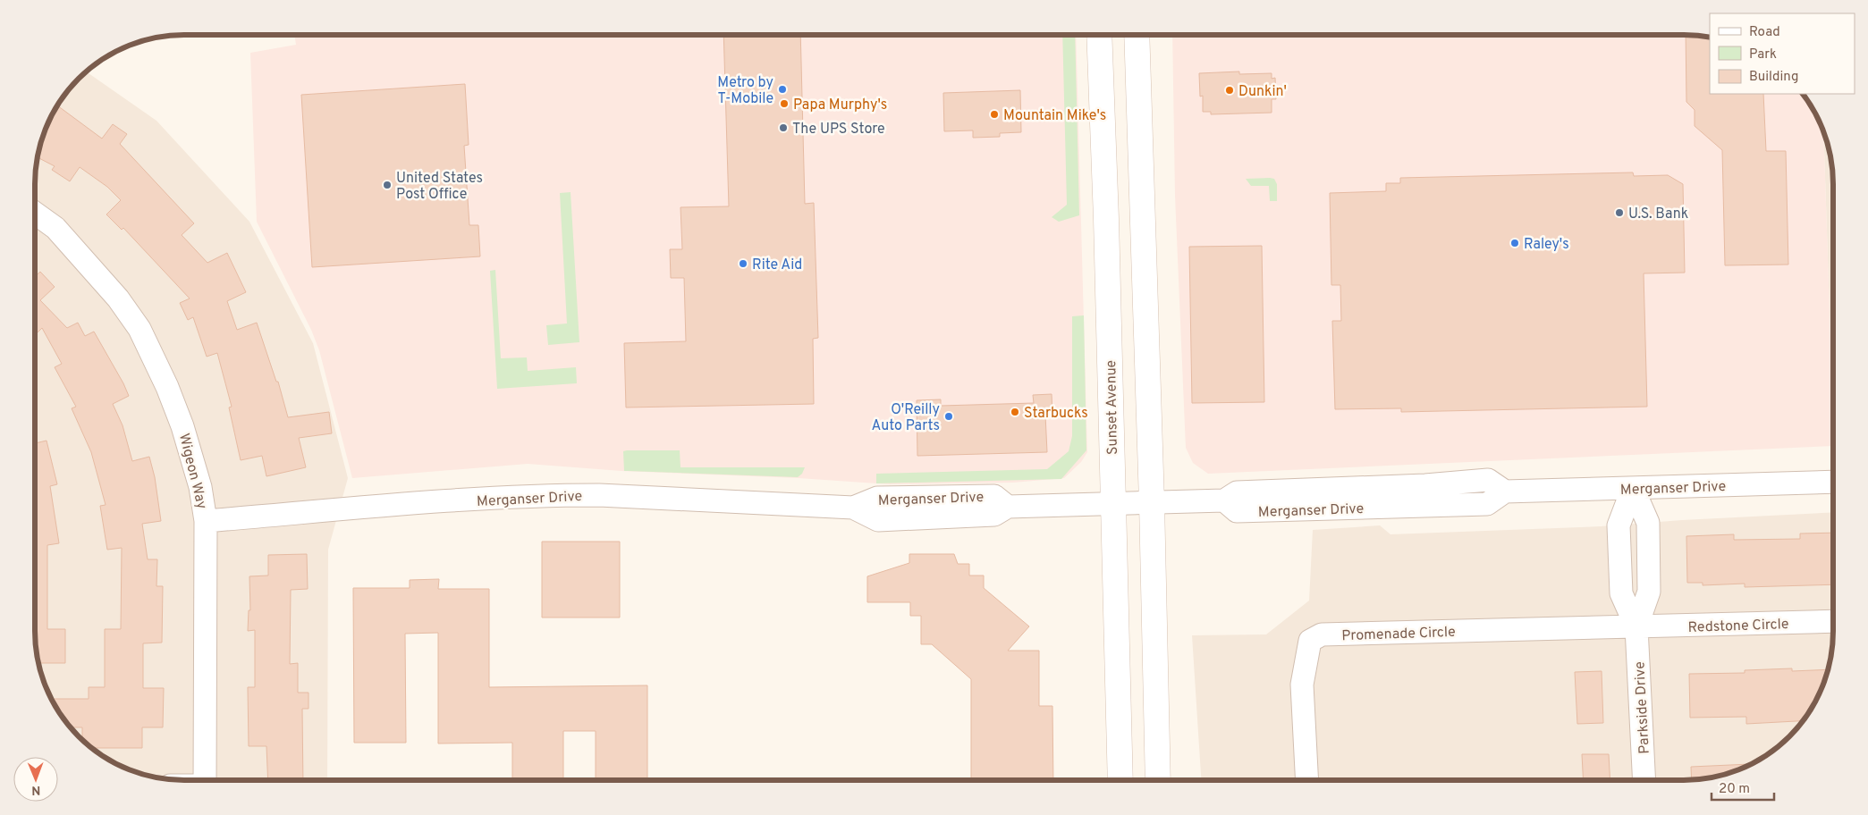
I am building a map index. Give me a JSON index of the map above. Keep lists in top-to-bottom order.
{
  "streets": {
    "main road": ["Sunset Avenue"],
    "street": [
      "Wigeon Way",
      "Merganser Drive",
      "Redstone Circle",
      "Promenade Circle",
      "Parkside Drive"
    ]
  },
  "crossings": [
    ["Sunset Avenue", "Merganser Drive"],
    ["Wigeon Way", "Merganser Drive"],
    ["Merganser Drive", "Parkside Drive"],
    ["Redstone Circle", "Promenade Circle"],
    ["Redstone Circle", "Parkside Drive"],
    ["Promenade Circle", "Parkside Drive"]
  ],
  "places": [
    "Metro by T-Mobile",
    "Dunkin'",
    "Papa Murphy's",
    "Mountain Mike's",
    "The UPS Store",
    "United States Post Office",
    "U.S. Bank",
    "Raley's",
    "Rite Aid",
    "Starbucks",
    "O'Reilly Auto Parts"
  ],
  "legend": ["Road", "Park", "Building"],
  "scale_bar": "20 m",
  "north": "bottom"
}
